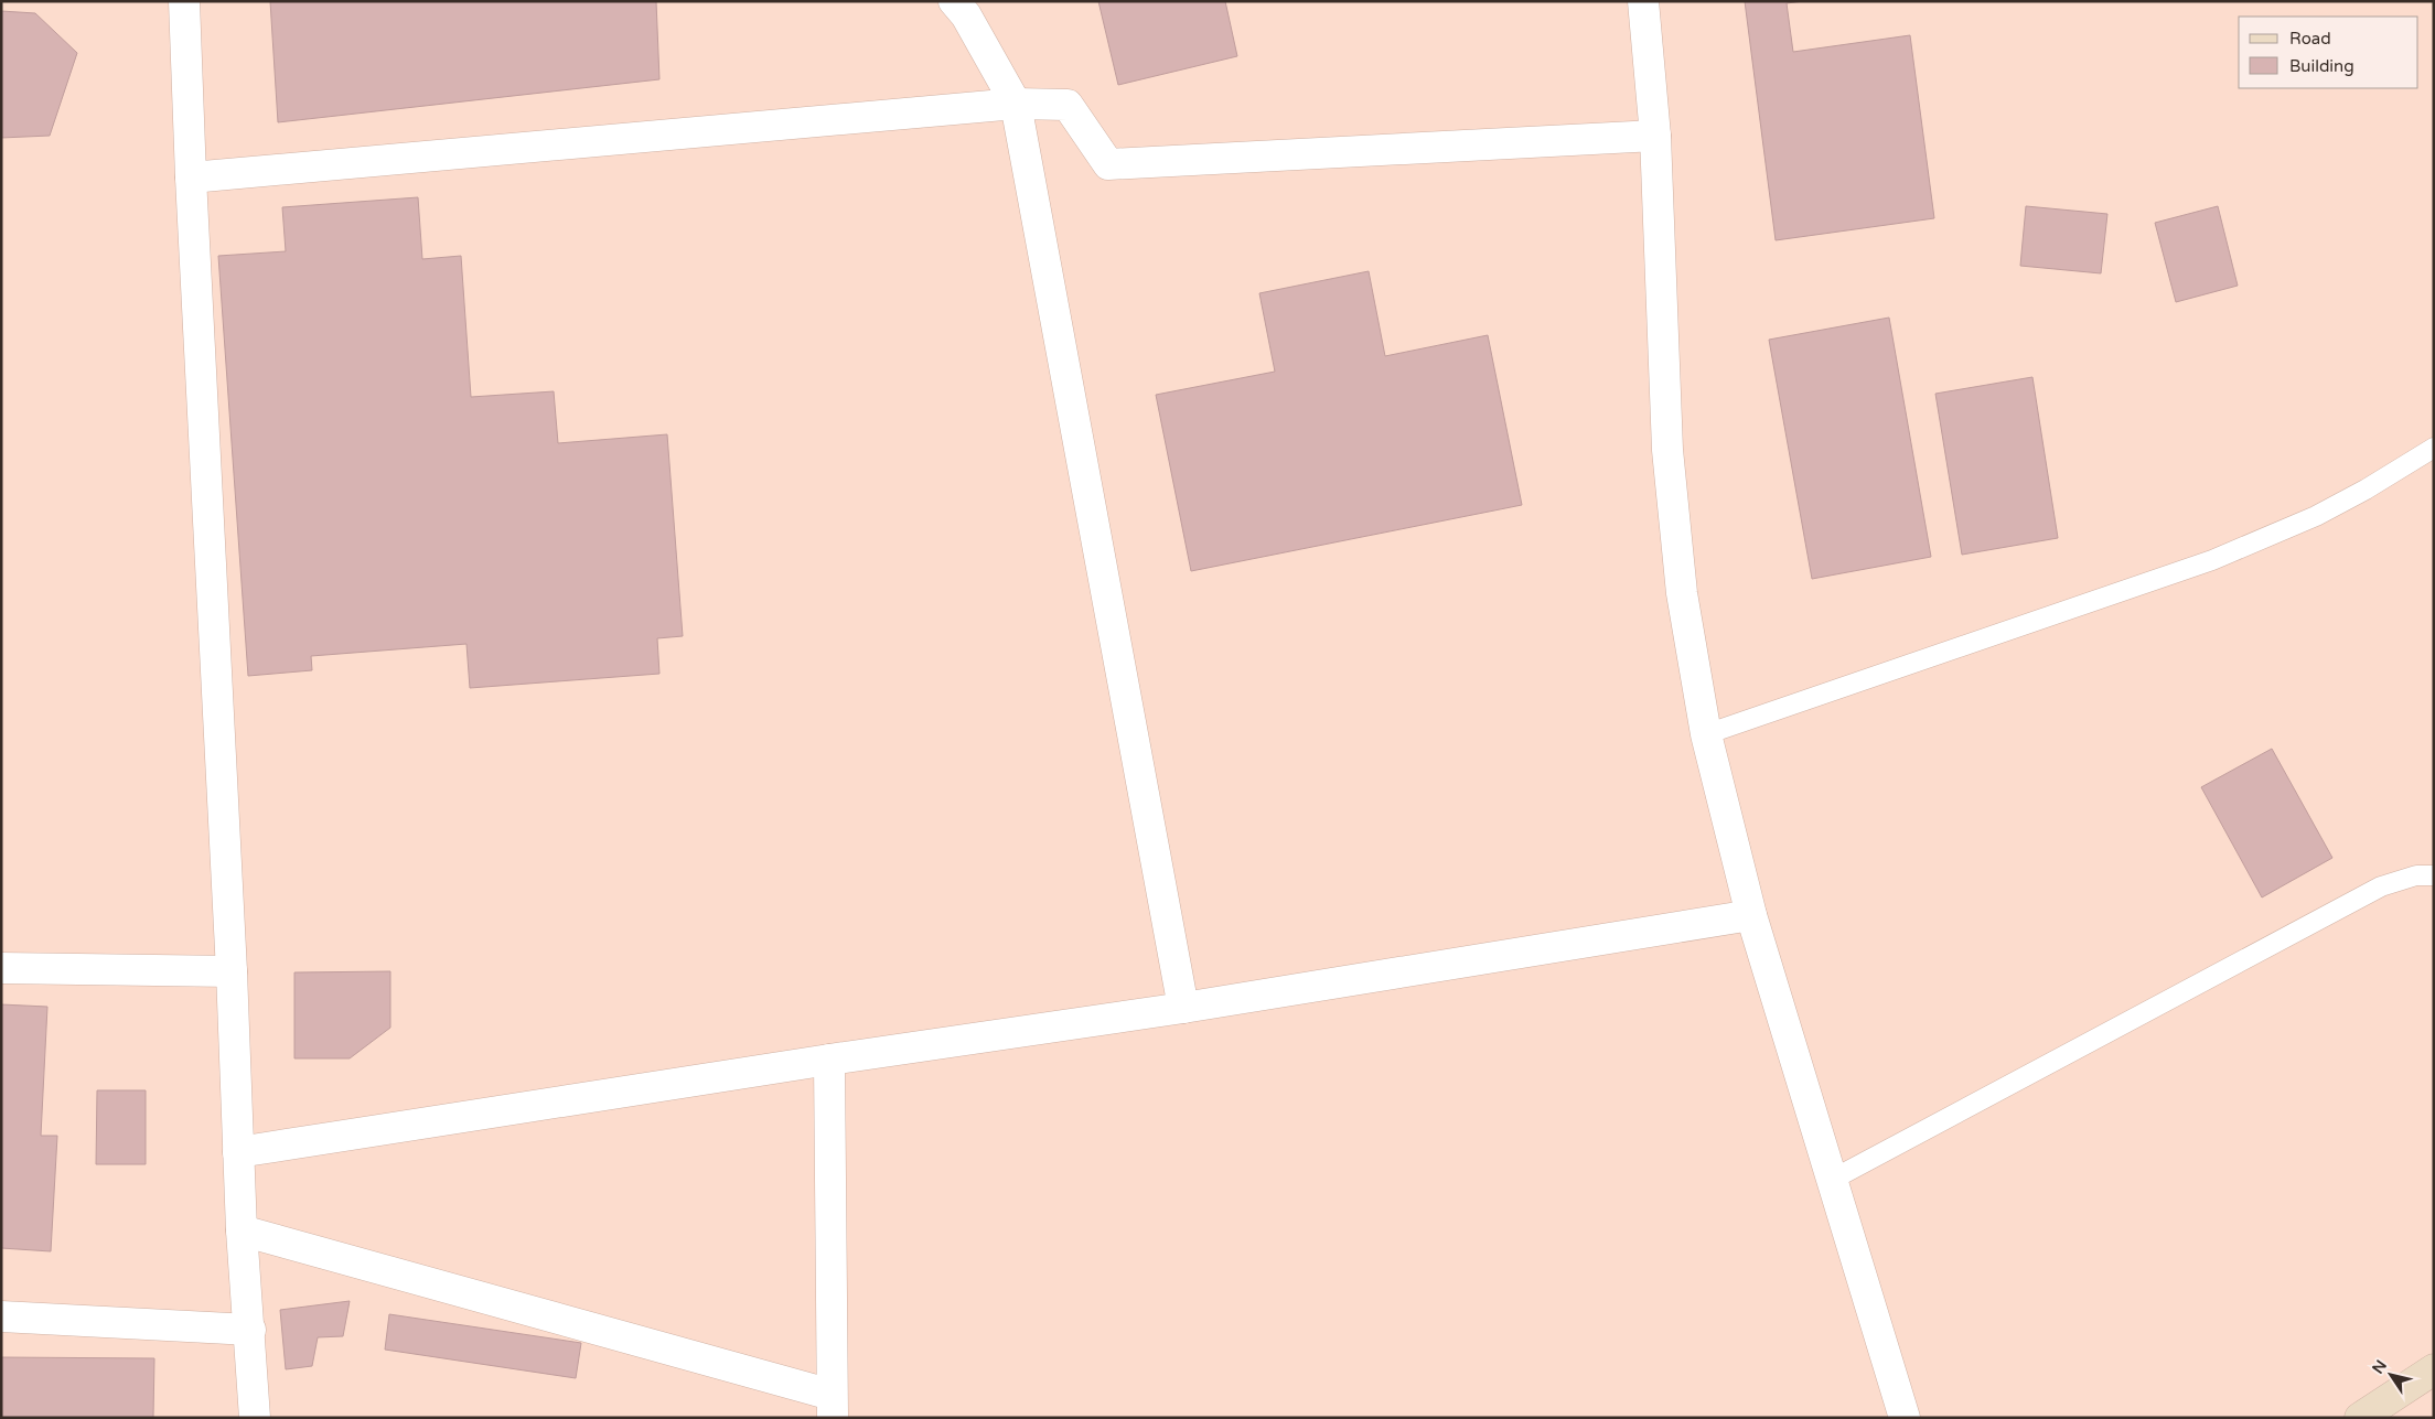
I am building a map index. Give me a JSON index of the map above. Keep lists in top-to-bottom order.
{
  "legend": ["Road", "Building"],
  "north": "top left"
}
